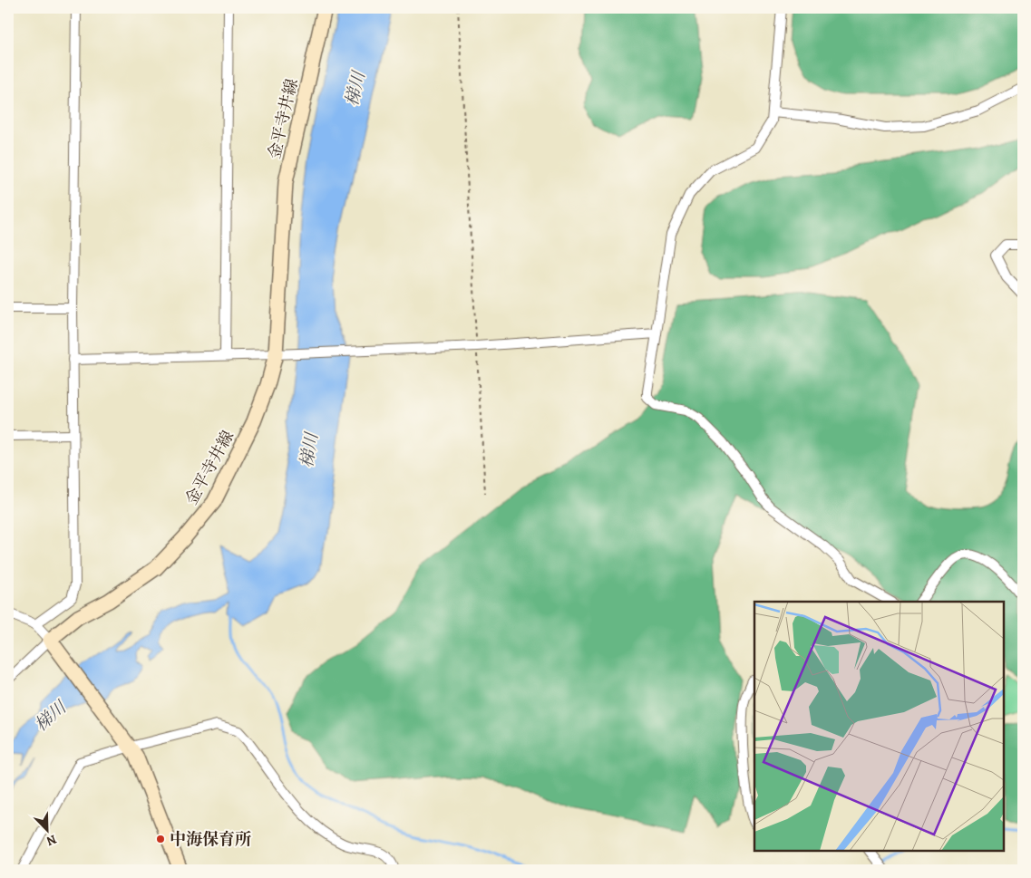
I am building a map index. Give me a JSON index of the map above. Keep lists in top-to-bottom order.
{
  "streets": {
    "main road": ["金平寺井線"]
  },
  "water": ["梯川"],
  "places": ["中海保育所"],
  "north": "bottom right"
}
